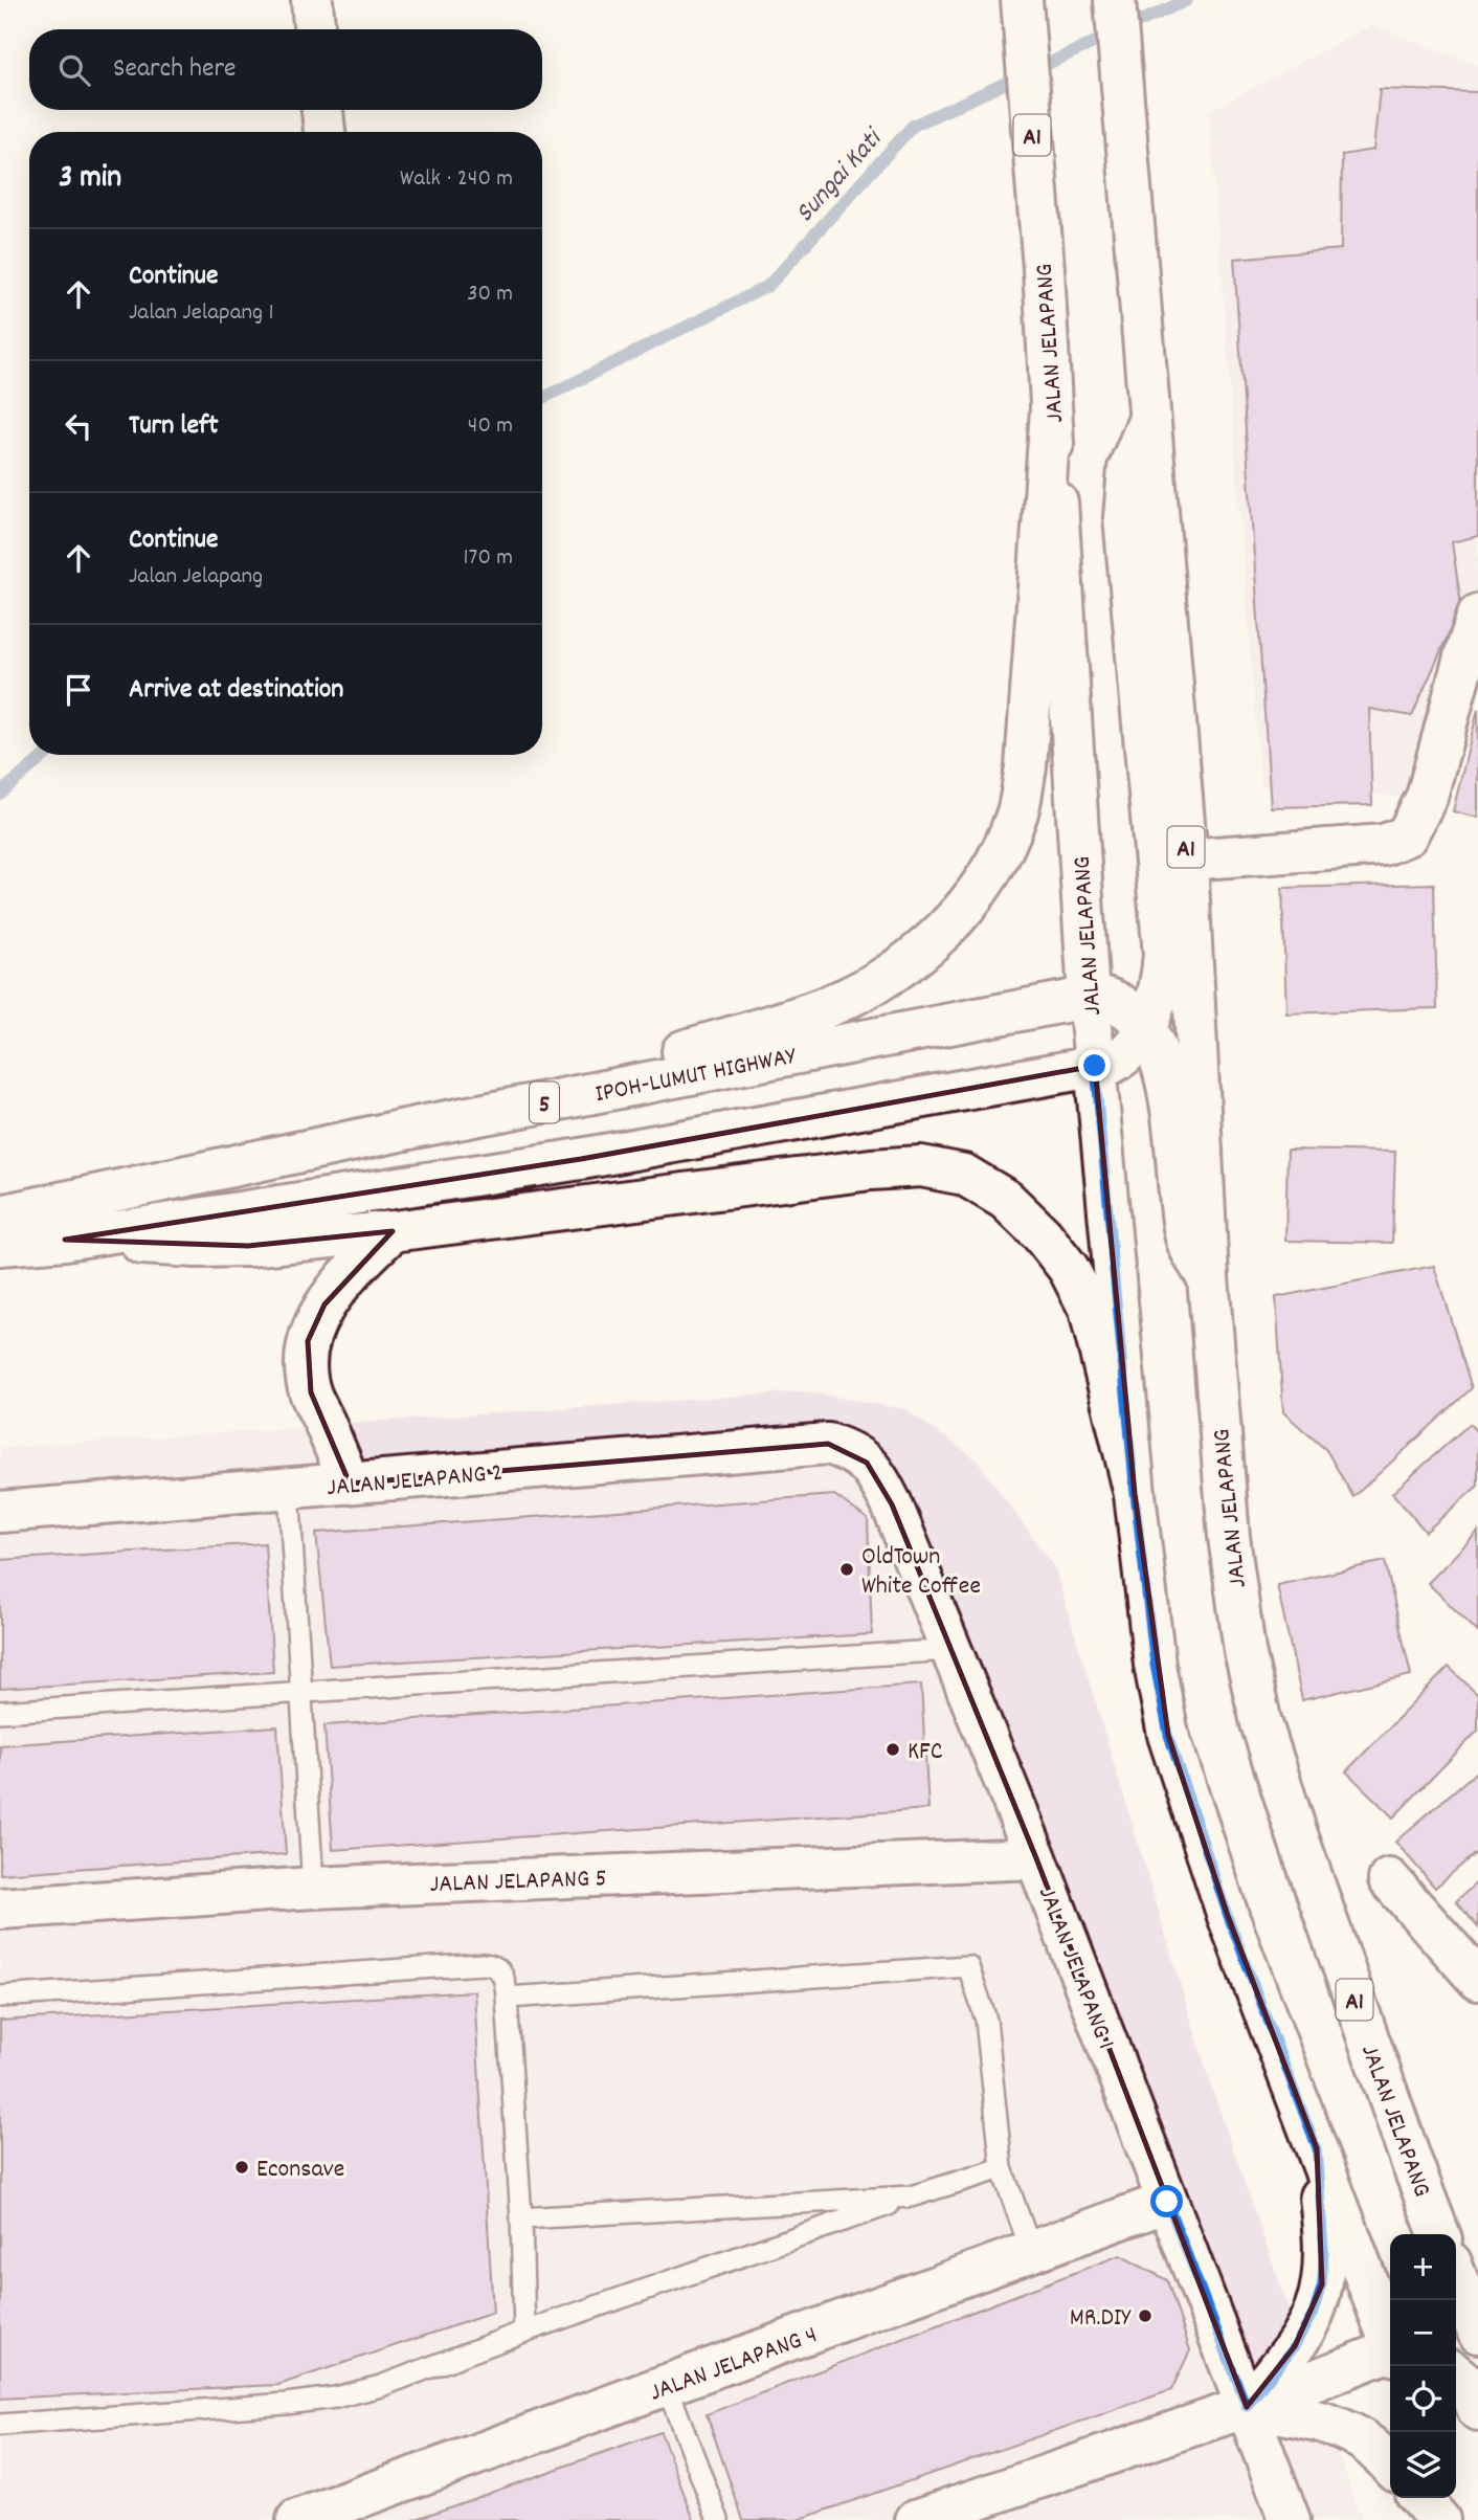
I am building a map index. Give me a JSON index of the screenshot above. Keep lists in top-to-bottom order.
{
  "streets": {
    "main road": [
      "A1",
      "JALAN JELAPANG",
      "IPOH-LUMUT HIGHWAY",
      "5",
      "JALAN JELAPANG 2",
      "JALAN JELAPANG 5",
      "JALAN JELAPANG 1",
      "JALAN JELAPANG 4"
    ]
  },
  "crossings": [
    ["JALAN JELAPANG", "IPOH-LUMUT HIGHWAY"],
    ["JALAN JELAPANG", "5"],
    ["IPOH-LUMUT HIGHWAY", "5"],
    ["JALAN JELAPANG 2", "JALAN JELAPANG 1"],
    ["JALAN JELAPANG 5", "JALAN JELAPANG 1"],
    ["JALAN JELAPANG 1", "JALAN JELAPANG 4"]
  ],
  "water": ["Sungai Kati"],
  "places": [
    "OldTown White Coffee",
    "KFC",
    "Econsave",
    "MR.DIY"
  ],
  "page": {
    "search": "Search here",
    "heading": ["3 min", "Walk · 240 m"],
    "list": [
      ["Continue", "Jalan Jelapang 1", "30 m"],
      ["Turn left", "40 m"],
      ["Continue", "Jalan Jelapang", "170 m"],
      "Arrive at destination"
    ],
    "map_buttons": ["+", "−"]
  }
}
